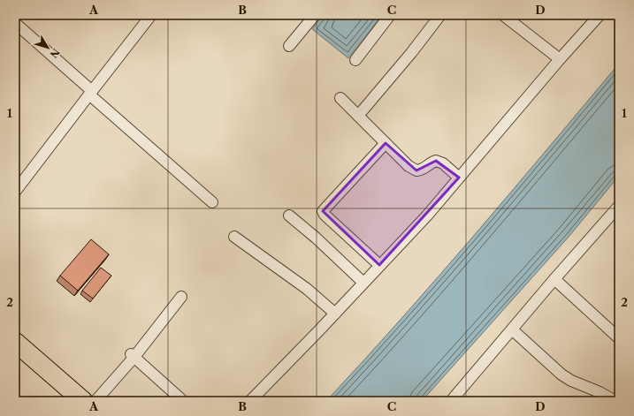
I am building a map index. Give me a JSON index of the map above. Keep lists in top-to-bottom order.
{
  "north": "bottom right",
  "grid": {
    "columns": [
      "A",
      "B",
      "C",
      "D"
    ],
    "rows": ["1", "2"]
  }
}
